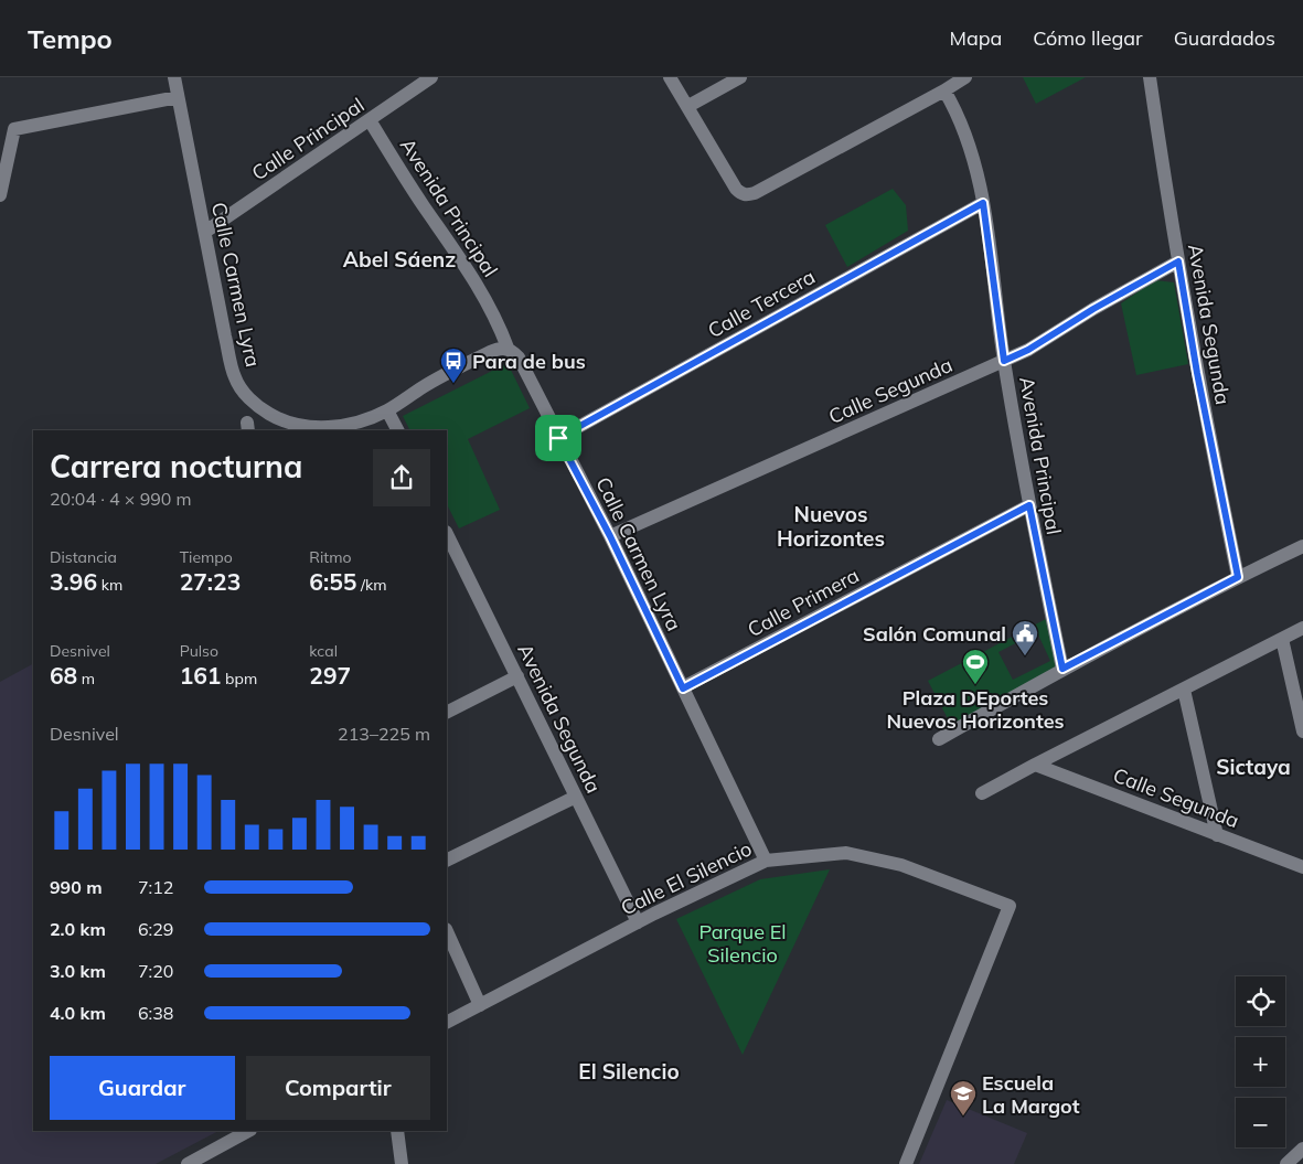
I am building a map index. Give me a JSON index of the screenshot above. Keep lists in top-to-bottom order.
{
  "streets": {
    "street": [
      "Calle Principal",
      "Avenida Principal",
      "Calle Carmen Lyra",
      "Calle Tercera",
      "Avenida Segunda",
      "Calle Segunda",
      "Calle Primera",
      "Calle El Silencio"
    ]
  },
  "crossings": [
    ["Calle Principal", "Avenida Principal"],
    ["Calle Principal", "Calle Carmen Lyra"],
    ["Avenida Principal", "Calle Carmen Lyra"],
    ["Avenida Principal", "Calle Tercera"],
    ["Avenida Principal", "Calle Segunda"],
    ["Avenida Principal", "Calle Primera"],
    ["Calle Carmen Lyra", "Calle Tercera"],
    ["Calle Carmen Lyra", "Calle Segunda"],
    ["Calle Carmen Lyra", "Calle Primera"],
    ["Calle Carmen Lyra", "Calle El Silencio"],
    ["Avenida Segunda", "Calle Segunda"],
    ["Avenida Segunda", "Calle El Silencio"]
  ],
  "districts": [
    "Abel Sáenz",
    "Nuevos Horizontes",
    "Sictaya",
    "El Silencio"
  ],
  "parks": ["Parque El Silencio"],
  "places": {
    "bus stop": ["Para de bus"],
    "public building": ["Salón Comunal"],
    "sports": ["Plaza DEportes Nuevos Horizontes"],
    "school or university": ["Escuela La Margot"]
  },
  "page": {
    "header": "Tempo",
    "nav": ["Mapa", "Cómo llegar", "Guardados"],
    "heading": ["Carrera nocturna", "20:04 · 4 × 990 m"],
    "stats": [
      ["Distancia", "3.96 km"],
      ["Tiempo", "27:23"],
      ["Ritmo", "6:55 /km"],
      ["Desnivel", "68 m"],
      ["Pulso", "161 bpm"],
      ["kcal", "297"]
    ],
    "chart": ["Desnivel", "213–225 m"],
    "list": [
      {
        "name": "990 m",
        "note": "7:12"
      },
      {
        "name": "2.0 km",
        "note": "6:29"
      },
      {
        "name": "3.0 km",
        "note": "7:20"
      },
      {
        "name": "4.0 km",
        "note": "6:38"
      }
    ],
    "map_buttons": ["+", "−"],
    "buttons": ["Guardar", "Compartir"]
  }
}
